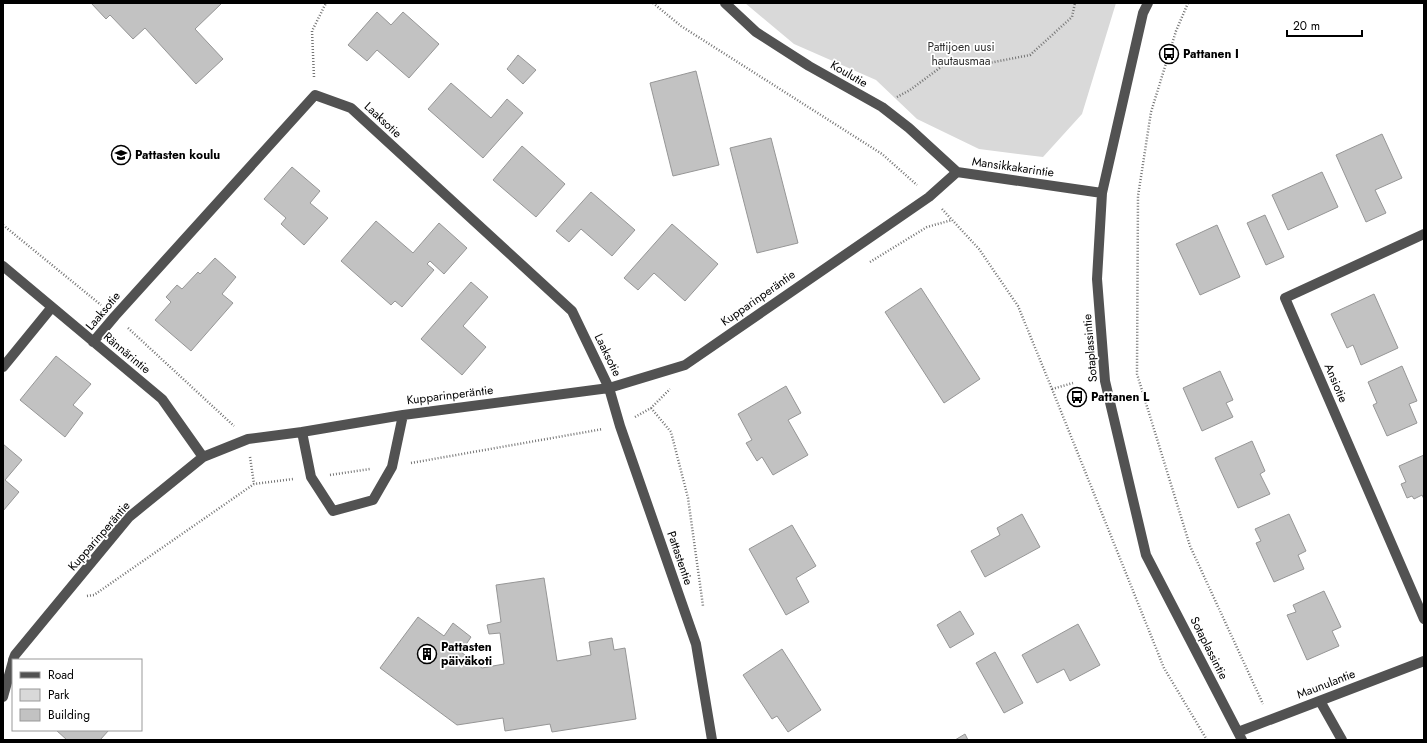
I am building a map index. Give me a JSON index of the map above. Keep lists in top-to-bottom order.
{
  "streets": {
    "street": [
      "Koulutie",
      "Laaksotie",
      "Mansikkakarintie",
      "Kupparinperäntie",
      "Sotaplassintie",
      "Rännärintie",
      "Ansiotie",
      "Pattastentie",
      "Maunulantie"
    ]
  },
  "crossings": [
    ["Koulutie", "Mansikkakarintie"],
    ["Laaksotie", "Kupparinperäntie"],
    ["Laaksotie", "Rännärintie"],
    ["Laaksotie", "Pattastentie"],
    ["Mansikkakarintie", "Kupparinperäntie"],
    ["Mansikkakarintie", "Sotaplassintie"],
    ["Kupparinperäntie", "Rännärintie"],
    ["Kupparinperäntie", "Pattastentie"],
    ["Sotaplassintie", "Maunulantie"]
  ],
  "parks": ["Pattijoen uusi hautausmaa"],
  "places": {
    "bus stop": ["Pattanen I", "Pattanen L"],
    "school or university": ["Pattasten koulu"],
    "building": ["Pattasten päiväkoti"]
  },
  "legend": ["Road", "Park", "Building"],
  "scale_bar": "20 m"
}
